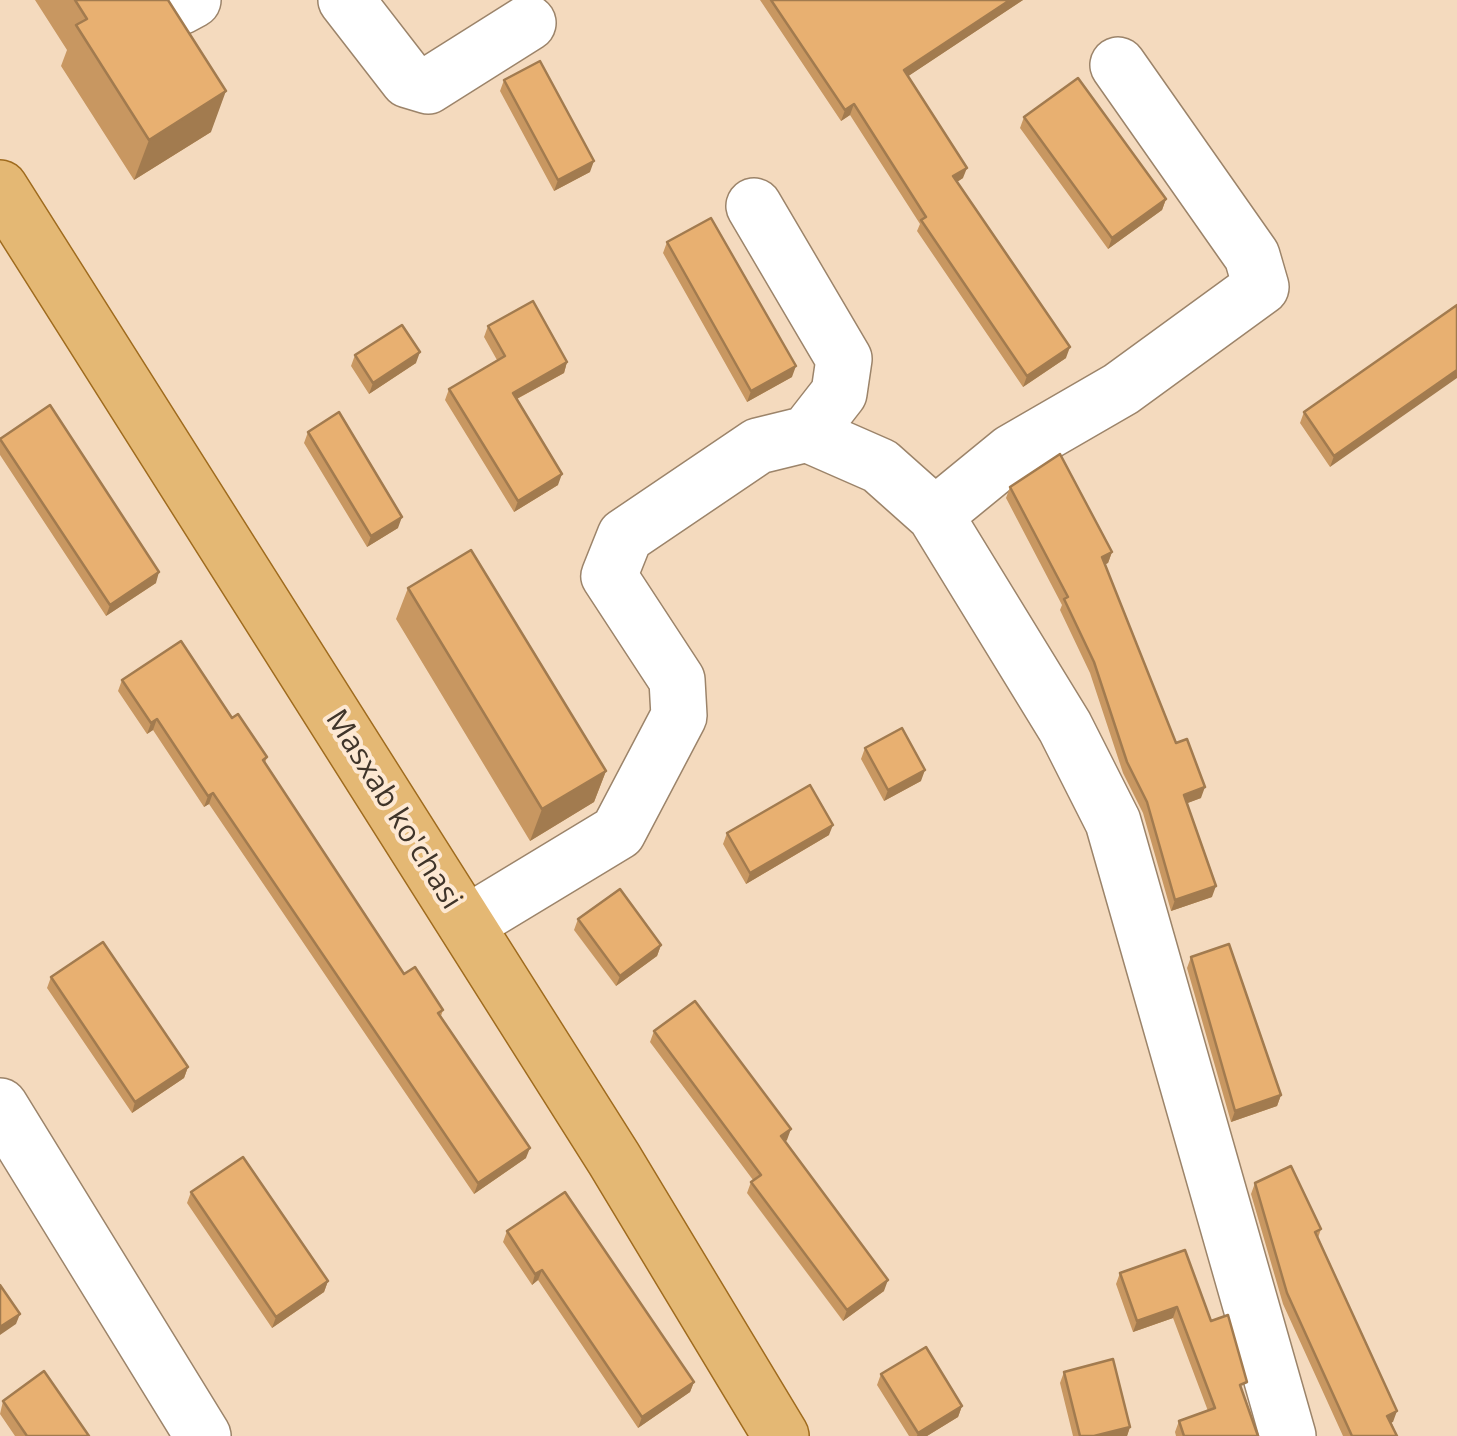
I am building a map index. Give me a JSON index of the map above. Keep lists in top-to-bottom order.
{
  "streets": {
    "main road": ["Masxab ko'chasi"]
  }
}
